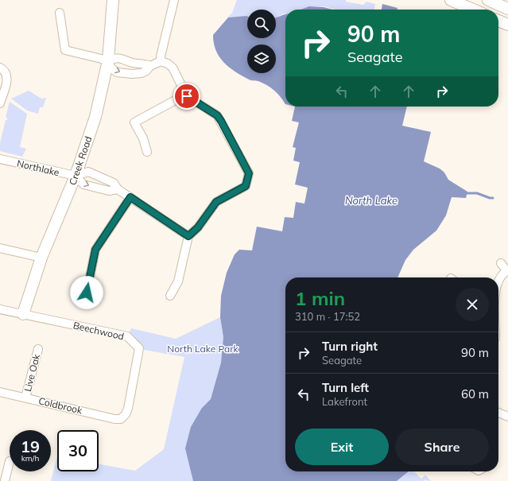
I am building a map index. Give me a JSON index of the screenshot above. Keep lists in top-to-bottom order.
{
  "streets": {
    "street": [
      "Creek Road",
      "Northlake",
      "Beechwood",
      "Live Oak",
      "Coldbrook"
    ]
  },
  "crossings": [
    ["Creek Road", "Northlake"],
    ["Creek Road", "Beechwood"],
    ["Beechwood", "Coldbrook"],
    ["Live Oak", "Coldbrook"]
  ],
  "water": ["North Lake"],
  "parks": ["North Lake Park"],
  "page": {
    "turn": ["90 m", "Seagate"],
    "heading": ["1 min", "310 m · 17:52"],
    "list": [
      {
        "name": "Turn right",
        "note": "Seagate",
        "value": "90 m"
      },
      {
        "name": "Turn left",
        "note": "Lakefront",
        "value": "60 m"
      }
    ],
    "buttons": ["Exit", "Share"],
    "speed": "19 km/h",
    "limit": "30"
  }
}
